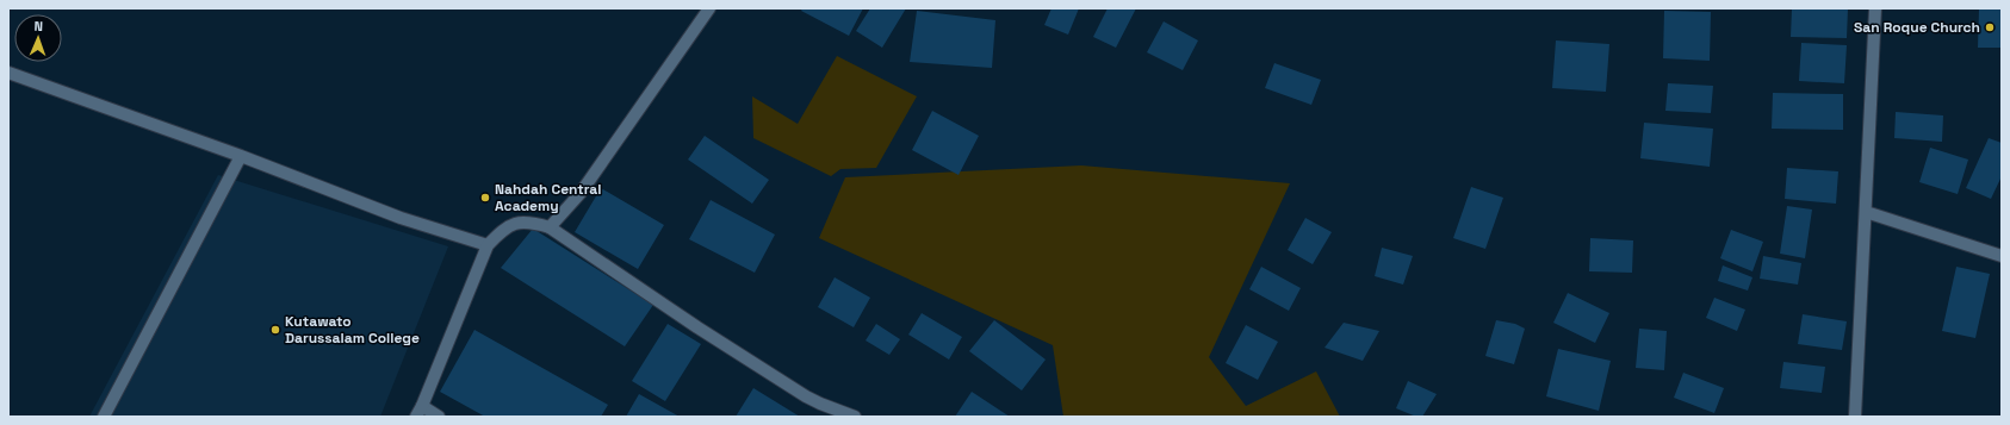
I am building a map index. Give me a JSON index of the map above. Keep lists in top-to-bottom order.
{
  "places": ["San Roque Church", "Nahdah Central Academy", "Kutawato Darussalam College"],
  "north": "top"
}
